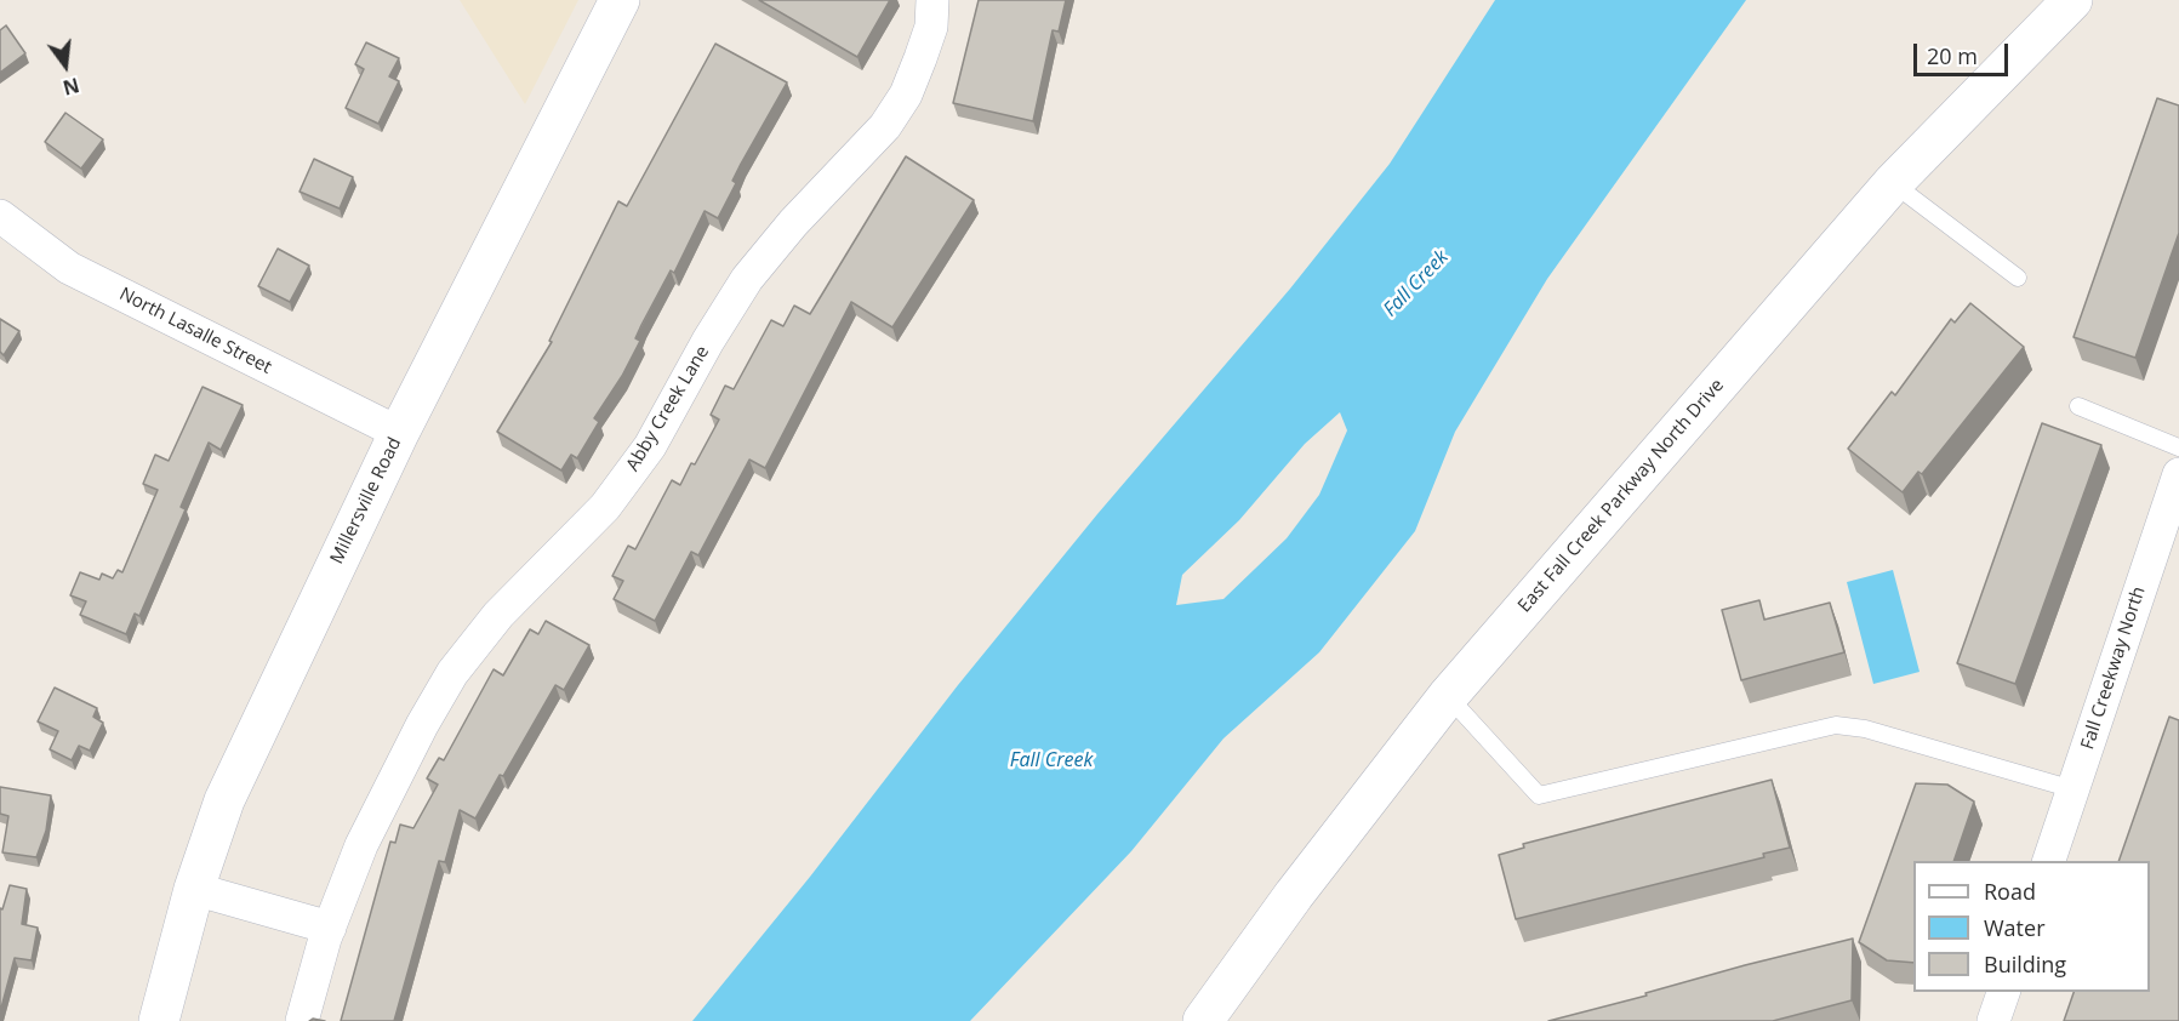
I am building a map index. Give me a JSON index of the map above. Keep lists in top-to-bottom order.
{
  "streets": {
    "main road": ["East Fall Creek Parkway North Drive", "Millersville Road"],
    "street": ["North Lasalle Street", "Abby Creek Lane", "Fall Creekway North"]
  },
  "crossings": [
    ["North Lasalle Street", "Millersville Road"]
  ],
  "water": ["Fall Creek"],
  "legend": ["Road", "Water", "Building"],
  "scale_bar": "20 m",
  "north": "bottom"
}
